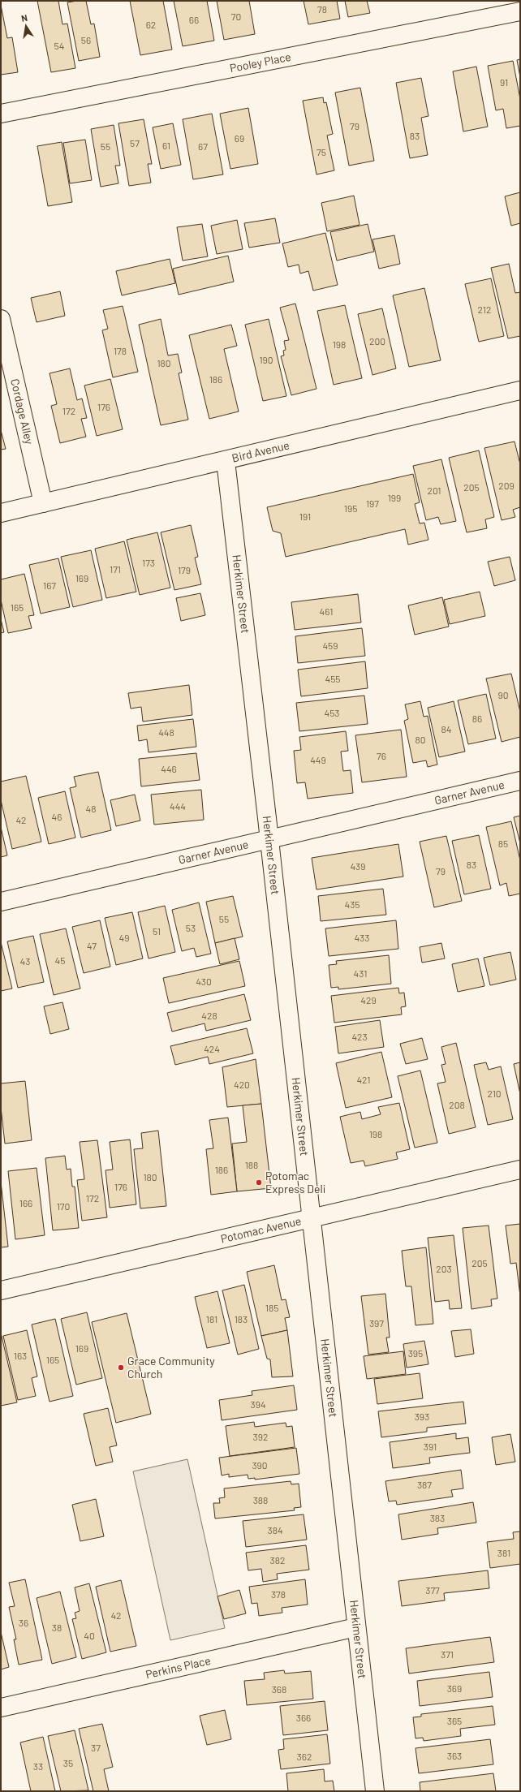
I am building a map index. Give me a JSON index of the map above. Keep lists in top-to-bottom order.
{
  "streets": {
    "street": [
      "Pooley Place",
      "Cordage Alley",
      "Bird Avenue",
      "Herkimer Street",
      "Garner Avenue",
      "Potomac Avenue",
      "Perkins Place"
    ]
  },
  "crossings": [
    ["Cordage Alley", "Bird Avenue"],
    ["Bird Avenue", "Herkimer Street"],
    ["Herkimer Street", "Garner Avenue"],
    ["Herkimer Street", "Potomac Avenue"],
    ["Herkimer Street", "Perkins Place"]
  ],
  "places": ["Potomac Express Deli", "Grace Community Church"],
  "house_numbers": [
    "78",
    "70",
    "66",
    "62",
    "56",
    "54",
    "91",
    "79",
    "83",
    "69",
    "57",
    "61",
    "55",
    "67",
    "75",
    "212",
    "200",
    "198",
    "178",
    "190",
    "180",
    "186",
    "176",
    "172",
    "209",
    "205",
    "201",
    "199",
    "197",
    "195",
    "191",
    "173",
    "171",
    "179",
    "169",
    "167",
    "165",
    "461",
    "459",
    "455",
    "90",
    "453",
    "86",
    "84",
    "448",
    "80",
    "76",
    "449",
    "446",
    "444",
    "48",
    "46",
    "42",
    "85",
    "83",
    "439",
    "79",
    "435",
    "55",
    "53",
    "51",
    "49",
    "433",
    "47",
    "45",
    "43",
    "431",
    "430",
    "429",
    "428",
    "423",
    "424",
    "421",
    "420",
    "210",
    "208",
    "198",
    "188",
    "186",
    "180",
    "176",
    "172",
    "166",
    "170",
    "205",
    "203",
    "185",
    "181",
    "183",
    "397",
    "169",
    "395",
    "163",
    "165",
    "394",
    "393",
    "392",
    "391",
    "390",
    "387",
    "388",
    "383",
    "384",
    "381",
    "382",
    "377",
    "378",
    "42",
    "36",
    "38",
    "40",
    "371",
    "369",
    "368",
    "366",
    "365",
    "37",
    "363",
    "362",
    "35",
    "33"
  ],
  "north": "top"
}
